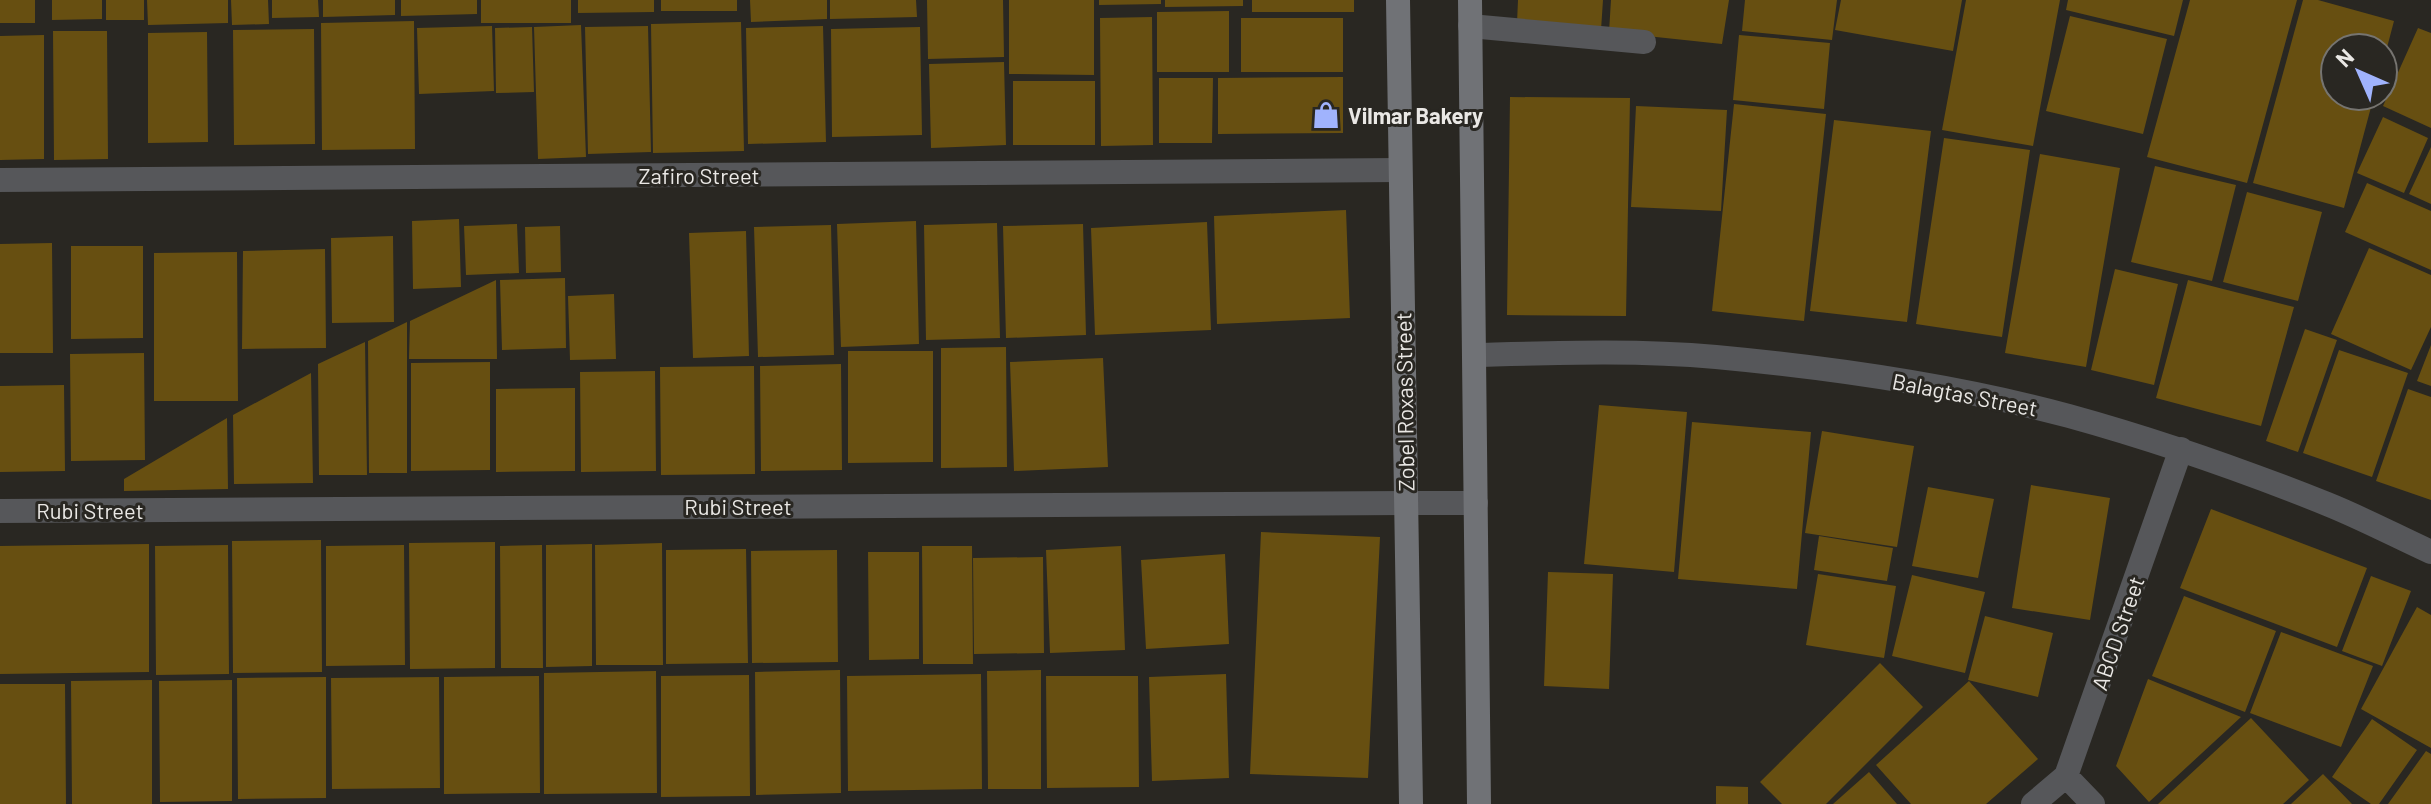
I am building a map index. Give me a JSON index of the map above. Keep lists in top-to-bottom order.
{
  "streets": {
    "main road": ["Zobel Roxas Street"],
    "street": [
      "Zafiro Street",
      "Balagtas Street",
      "Rubi Street",
      "ABCD Street"
    ]
  },
  "crossings": [
    ["Zafiro Street", "Zobel Roxas Street"],
    ["Balagtas Street", "ABCD Street"],
    ["Zobel Roxas Street", "Rubi Street"]
  ],
  "places": {
    "shop": ["Vilmar Bakery"]
  },
  "north": "top left"
}
